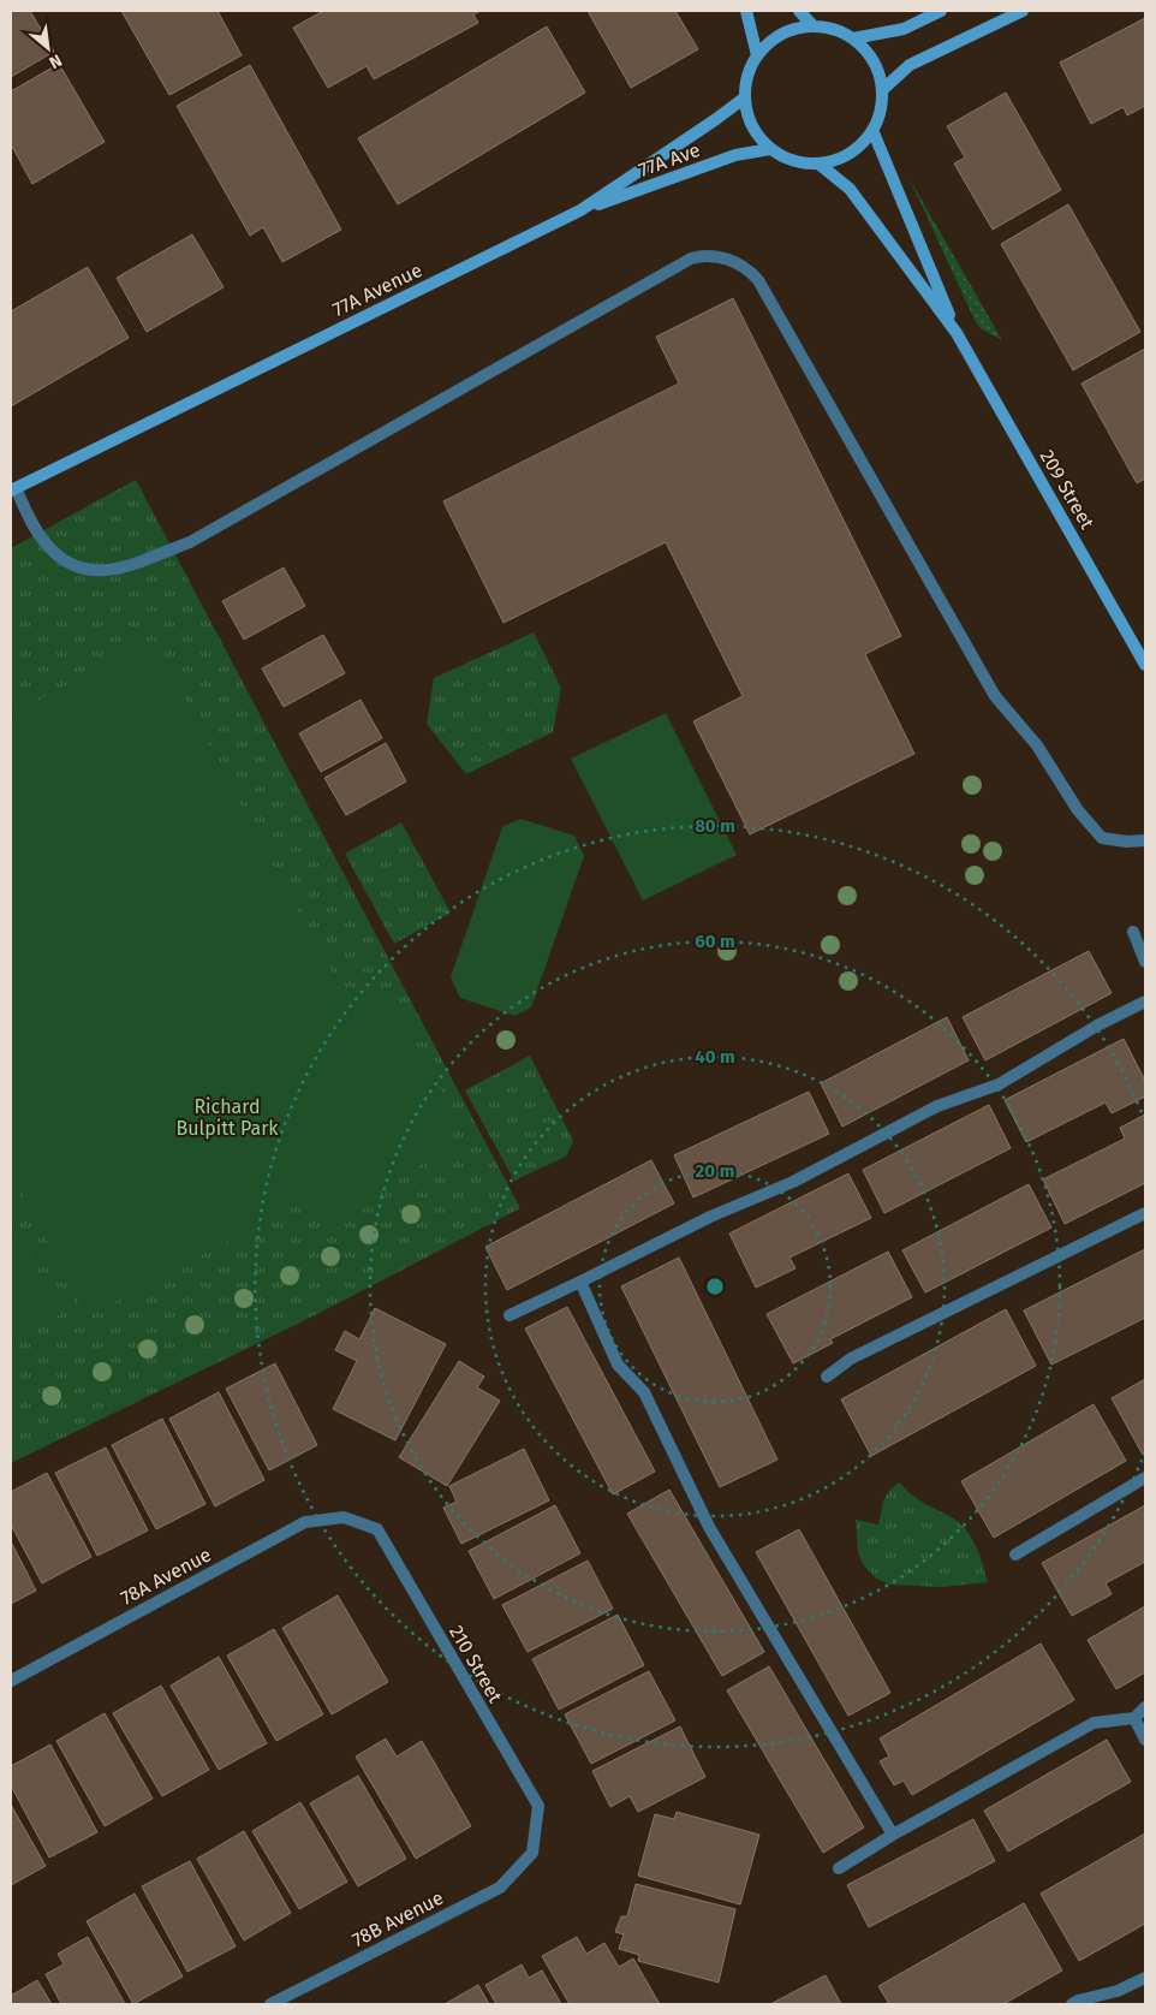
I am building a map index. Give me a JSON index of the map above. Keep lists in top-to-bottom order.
{
  "streets": {
    "street": [
      "77A Ave",
      "77A Avenue",
      "209 Street",
      "78A Avenue",
      "210 Street",
      "78B Avenue"
    ]
  },
  "crossings": [
    ["77A Ave", "77A Avenue"],
    ["77A Ave", "209 Street"],
    ["77A Avenue", "209 Street"],
    ["78A Avenue", "210 Street"],
    ["210 Street", "78B Avenue"]
  ],
  "parks": ["Richard Bulpitt Park"],
  "north": "bottom right",
  "rings": [
    "80 m",
    "60 m",
    "40 m",
    "20 m"
  ]
}
